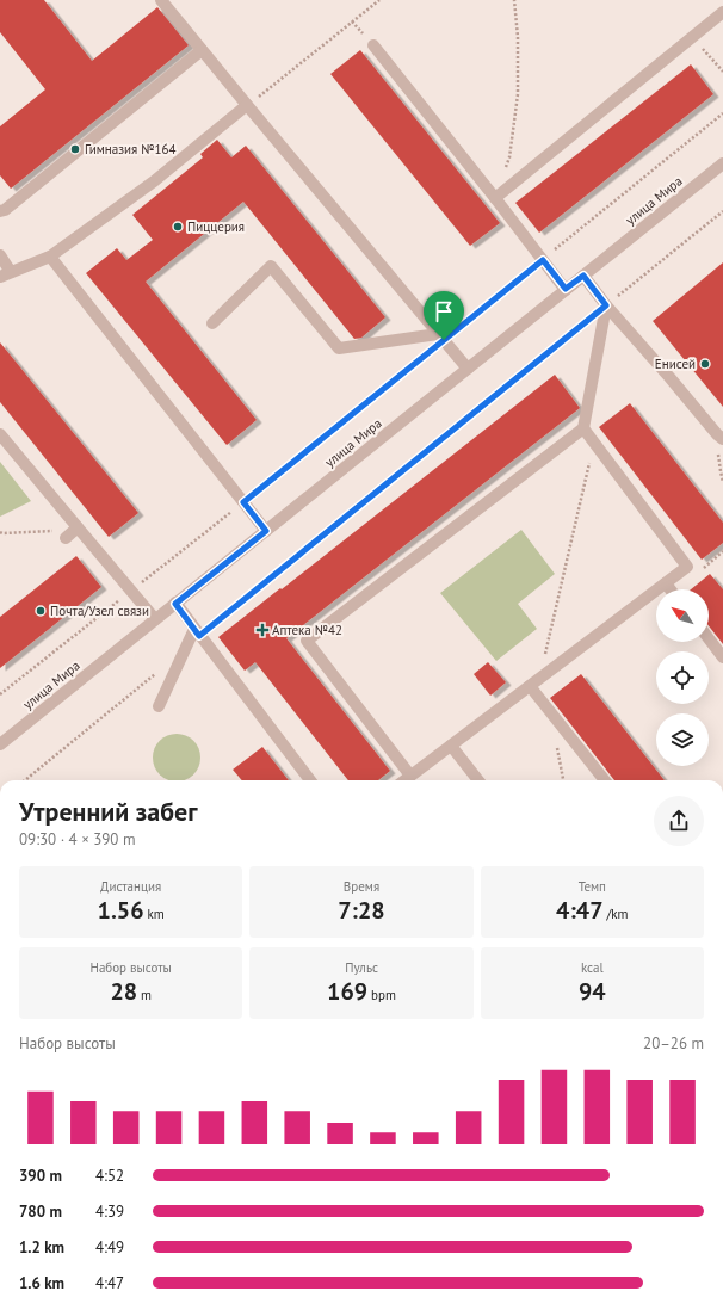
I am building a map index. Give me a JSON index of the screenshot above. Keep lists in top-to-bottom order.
{
  "streets": {
    "street": ["улица Мира"]
  },
  "places": {
    "other": [
      "Гимназия №164",
      "Пиццерия",
      "Енисей",
      "Почта/Узел связи"
    ],
    "health": ["Аптека №42"]
  },
  "north": "top left",
  "page": {
    "heading": ["Утренний забег", "09:30 · 4 × 390 m"],
    "stats": [
      ["Дистанция", "1.56 km"],
      ["Время", "7:28"],
      ["Темп", "4:47 /km"],
      ["Набор высоты", "28 m"],
      ["Пульс", "169 bpm"],
      ["kcal", "94"]
    ],
    "chart": ["Набор высоты", "20–26 m"],
    "list": [
      {
        "name": "390 m",
        "note": "4:52"
      },
      {
        "name": "780 m",
        "note": "4:39"
      },
      {
        "name": "1.2 km",
        "note": "4:49"
      },
      {
        "name": "1.6 km",
        "note": "4:47"
      }
    ]
  }
}
